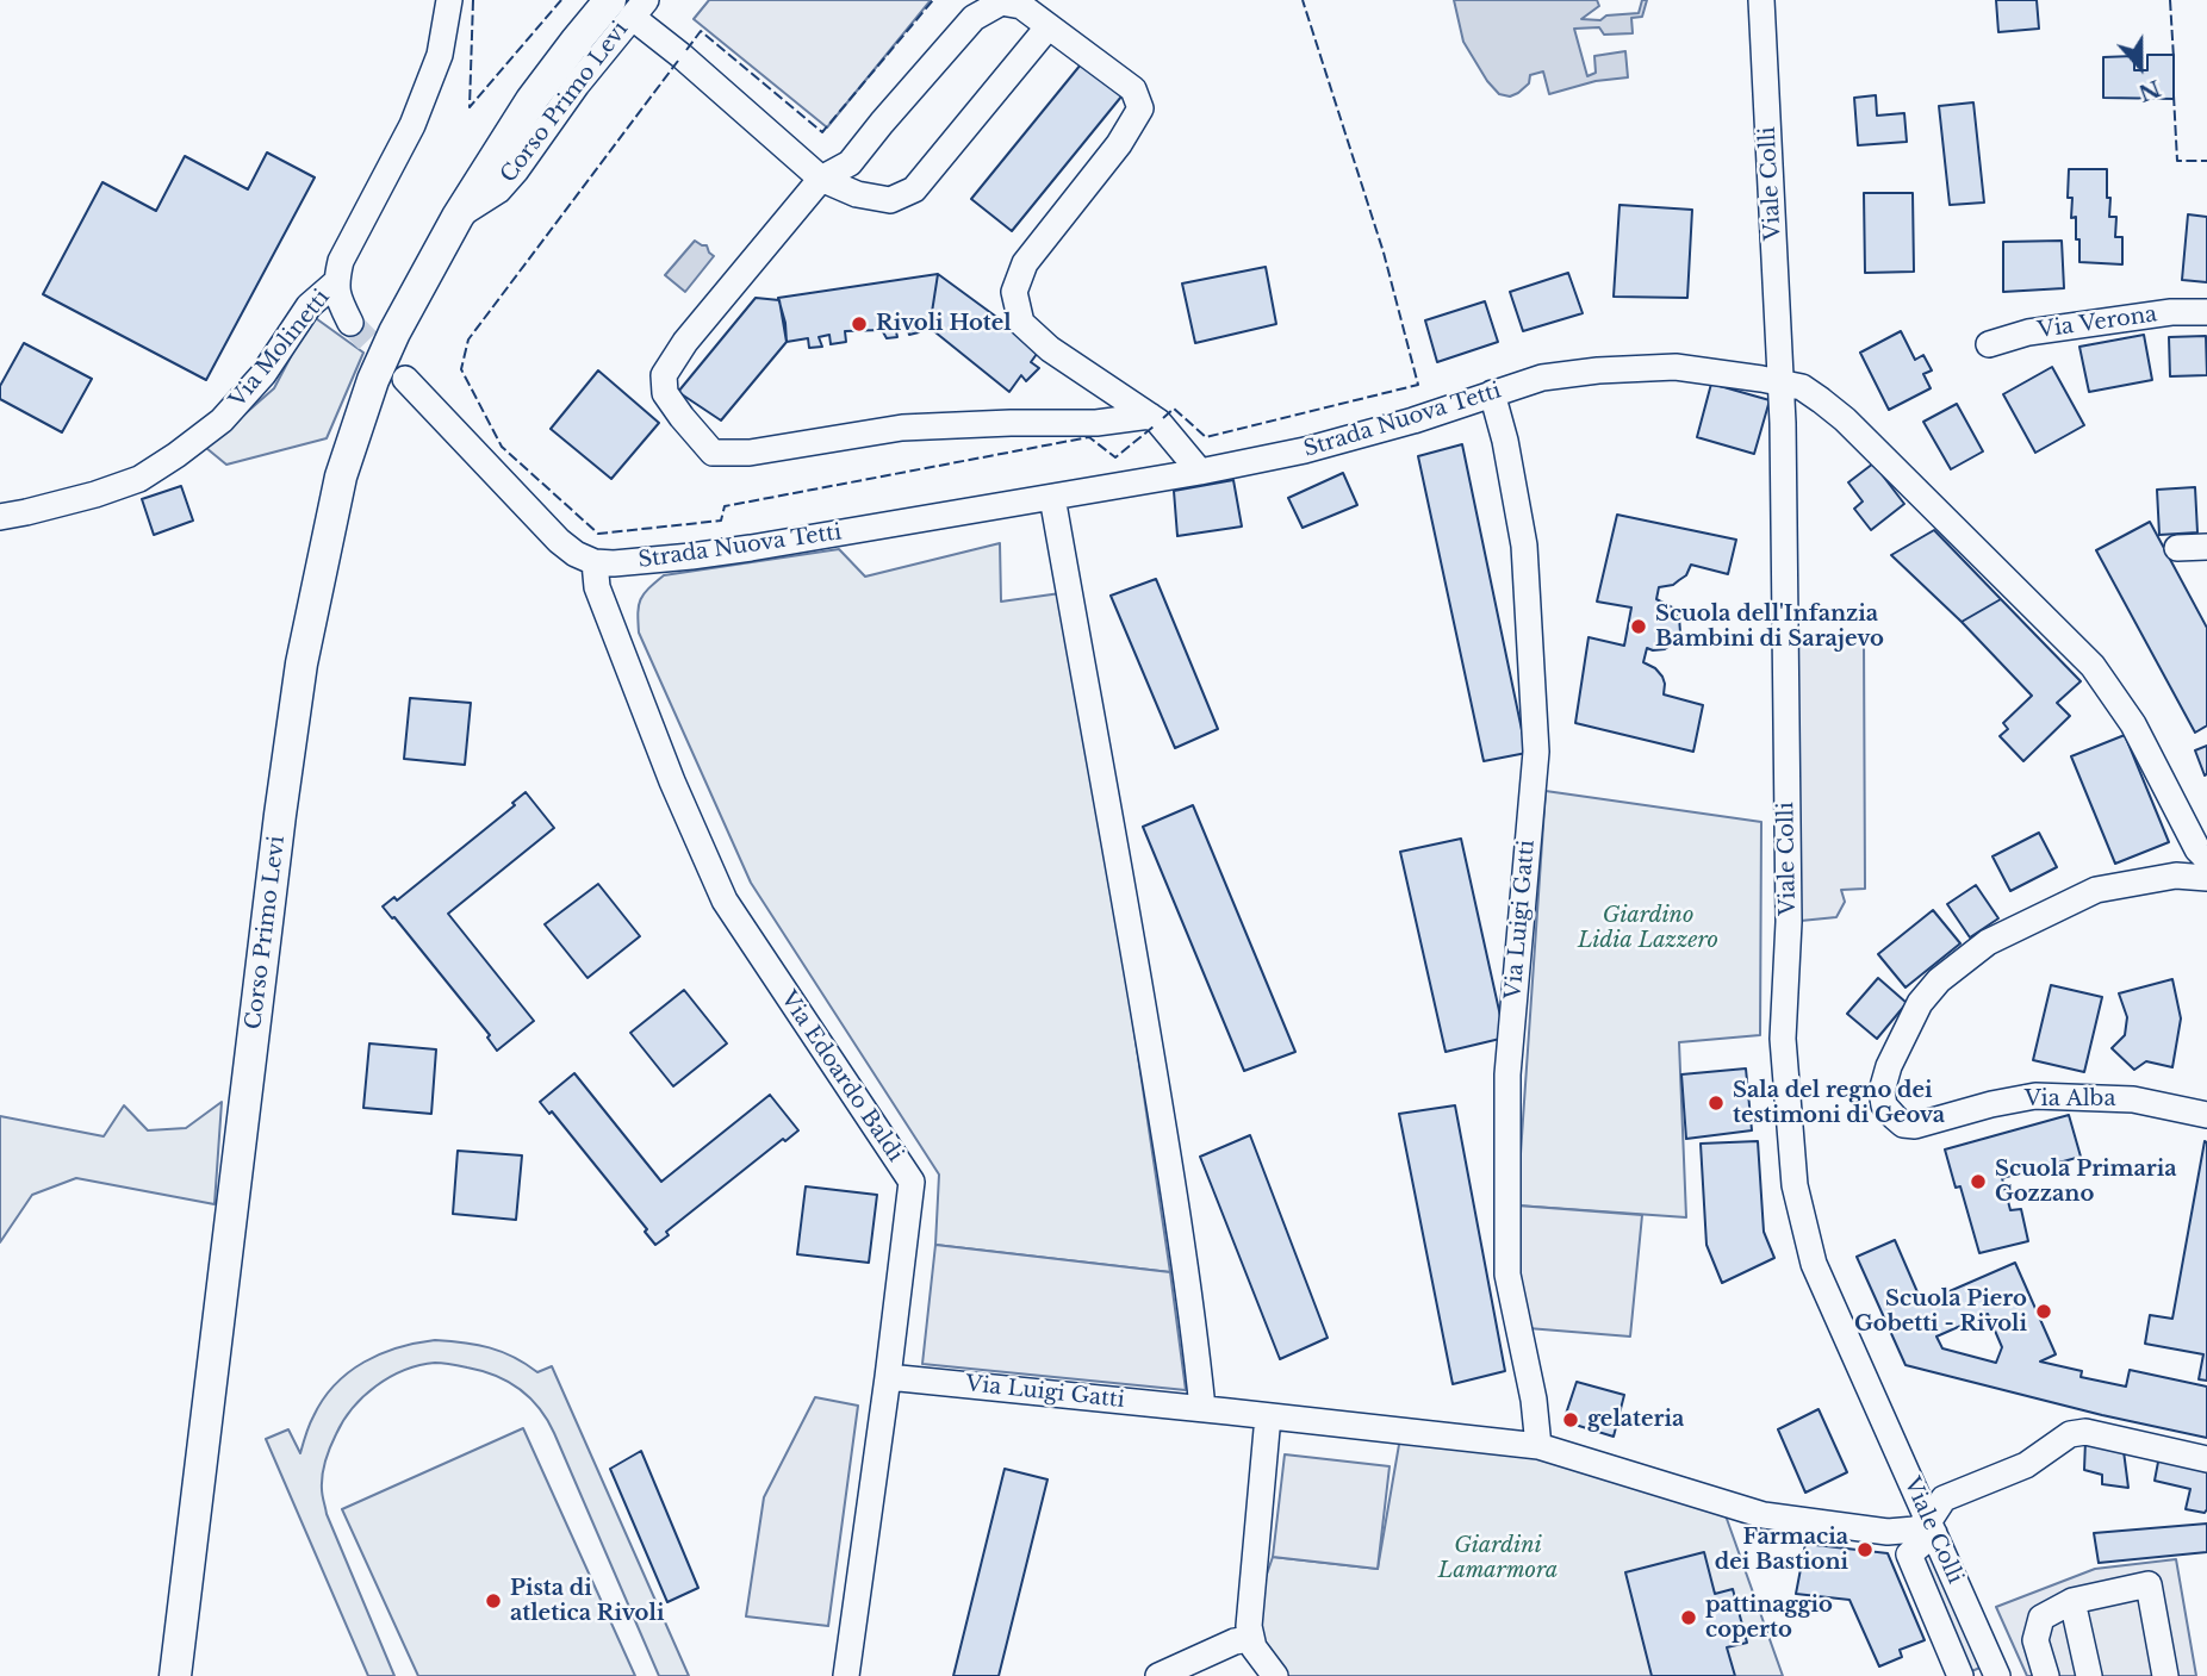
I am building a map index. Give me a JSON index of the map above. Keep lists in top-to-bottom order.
{
  "streets": {
    "main road": ["Corso Primo Levi"],
    "street": [
      "Viale Colli",
      "Via Verona",
      "Via Molinetti",
      "Strada Nuova Tetti",
      "Via Luigi Gatti",
      "Via Edoardo Baldi",
      "Via Alba"
    ]
  },
  "crossings": [
    ["Viale Colli", "Strada Nuova Tetti"],
    ["Viale Colli", "Via Luigi Gatti"],
    ["Strada Nuova Tetti", "Via Luigi Gatti"],
    ["Strada Nuova Tetti", "Via Edoardo Baldi"],
    ["Via Luigi Gatti", "Via Edoardo Baldi"]
  ],
  "parks": ["Giardino Lidia Lazzero", "Giardini Lamarmora"],
  "places": [
    "Rivoli Hotel",
    "Scuola dell'Infanzia Bambini di Sarajevo",
    "Sala del regno dei testimoni di Geova",
    "Scuola Primaria Gozzano",
    "Scuola Piero Gobetti - Rivoli",
    "gelateria",
    "Farmacia dei Bastioni",
    "Pista di atletica Rivoli",
    "pattinaggio coperto"
  ],
  "north": "bottom"
}
